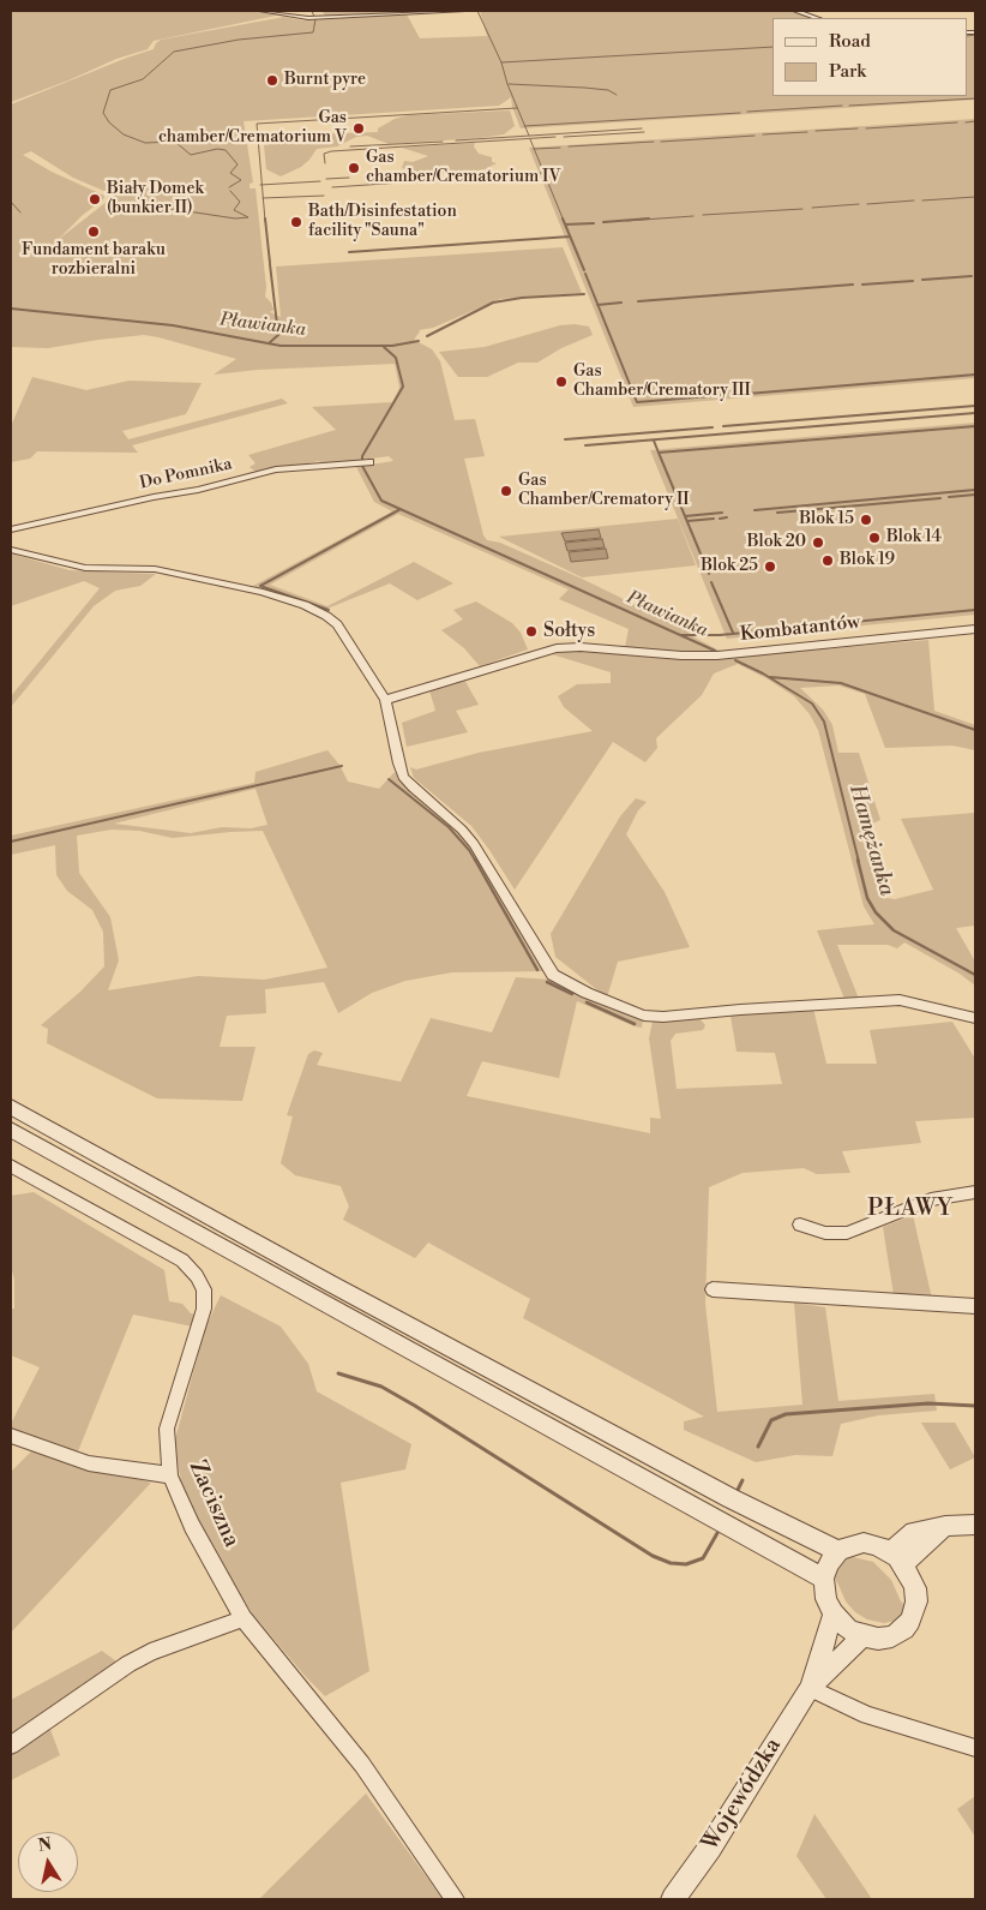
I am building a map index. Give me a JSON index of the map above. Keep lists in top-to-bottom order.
{
  "streets": {
    "street": [
      "Do Pomnika",
      "Kombatantów",
      "Zaciszna",
      "Wojewódzka"
    ]
  },
  "districts": ["PŁAWY"],
  "water": ["Pławianka", "Hamężanka"],
  "places": [
    "Burnt pyre",
    "Gas chamber/Crematorium V",
    "Gas chamber/Crematorium IV",
    "Biały Domek (bunkier II)",
    "Bath/Disinfestation facility \"Sauna\"",
    "Fundament baraku rozbieralni",
    "Gas Chamber/Crematory III",
    "Gas Chamber/Crematory II",
    "Blok 15",
    "Blok 14",
    "Blok 20",
    "Blok 19",
    "Blok 25",
    "Sołtys"
  ],
  "legend": ["Road", "Park"],
  "north": "top"
}
